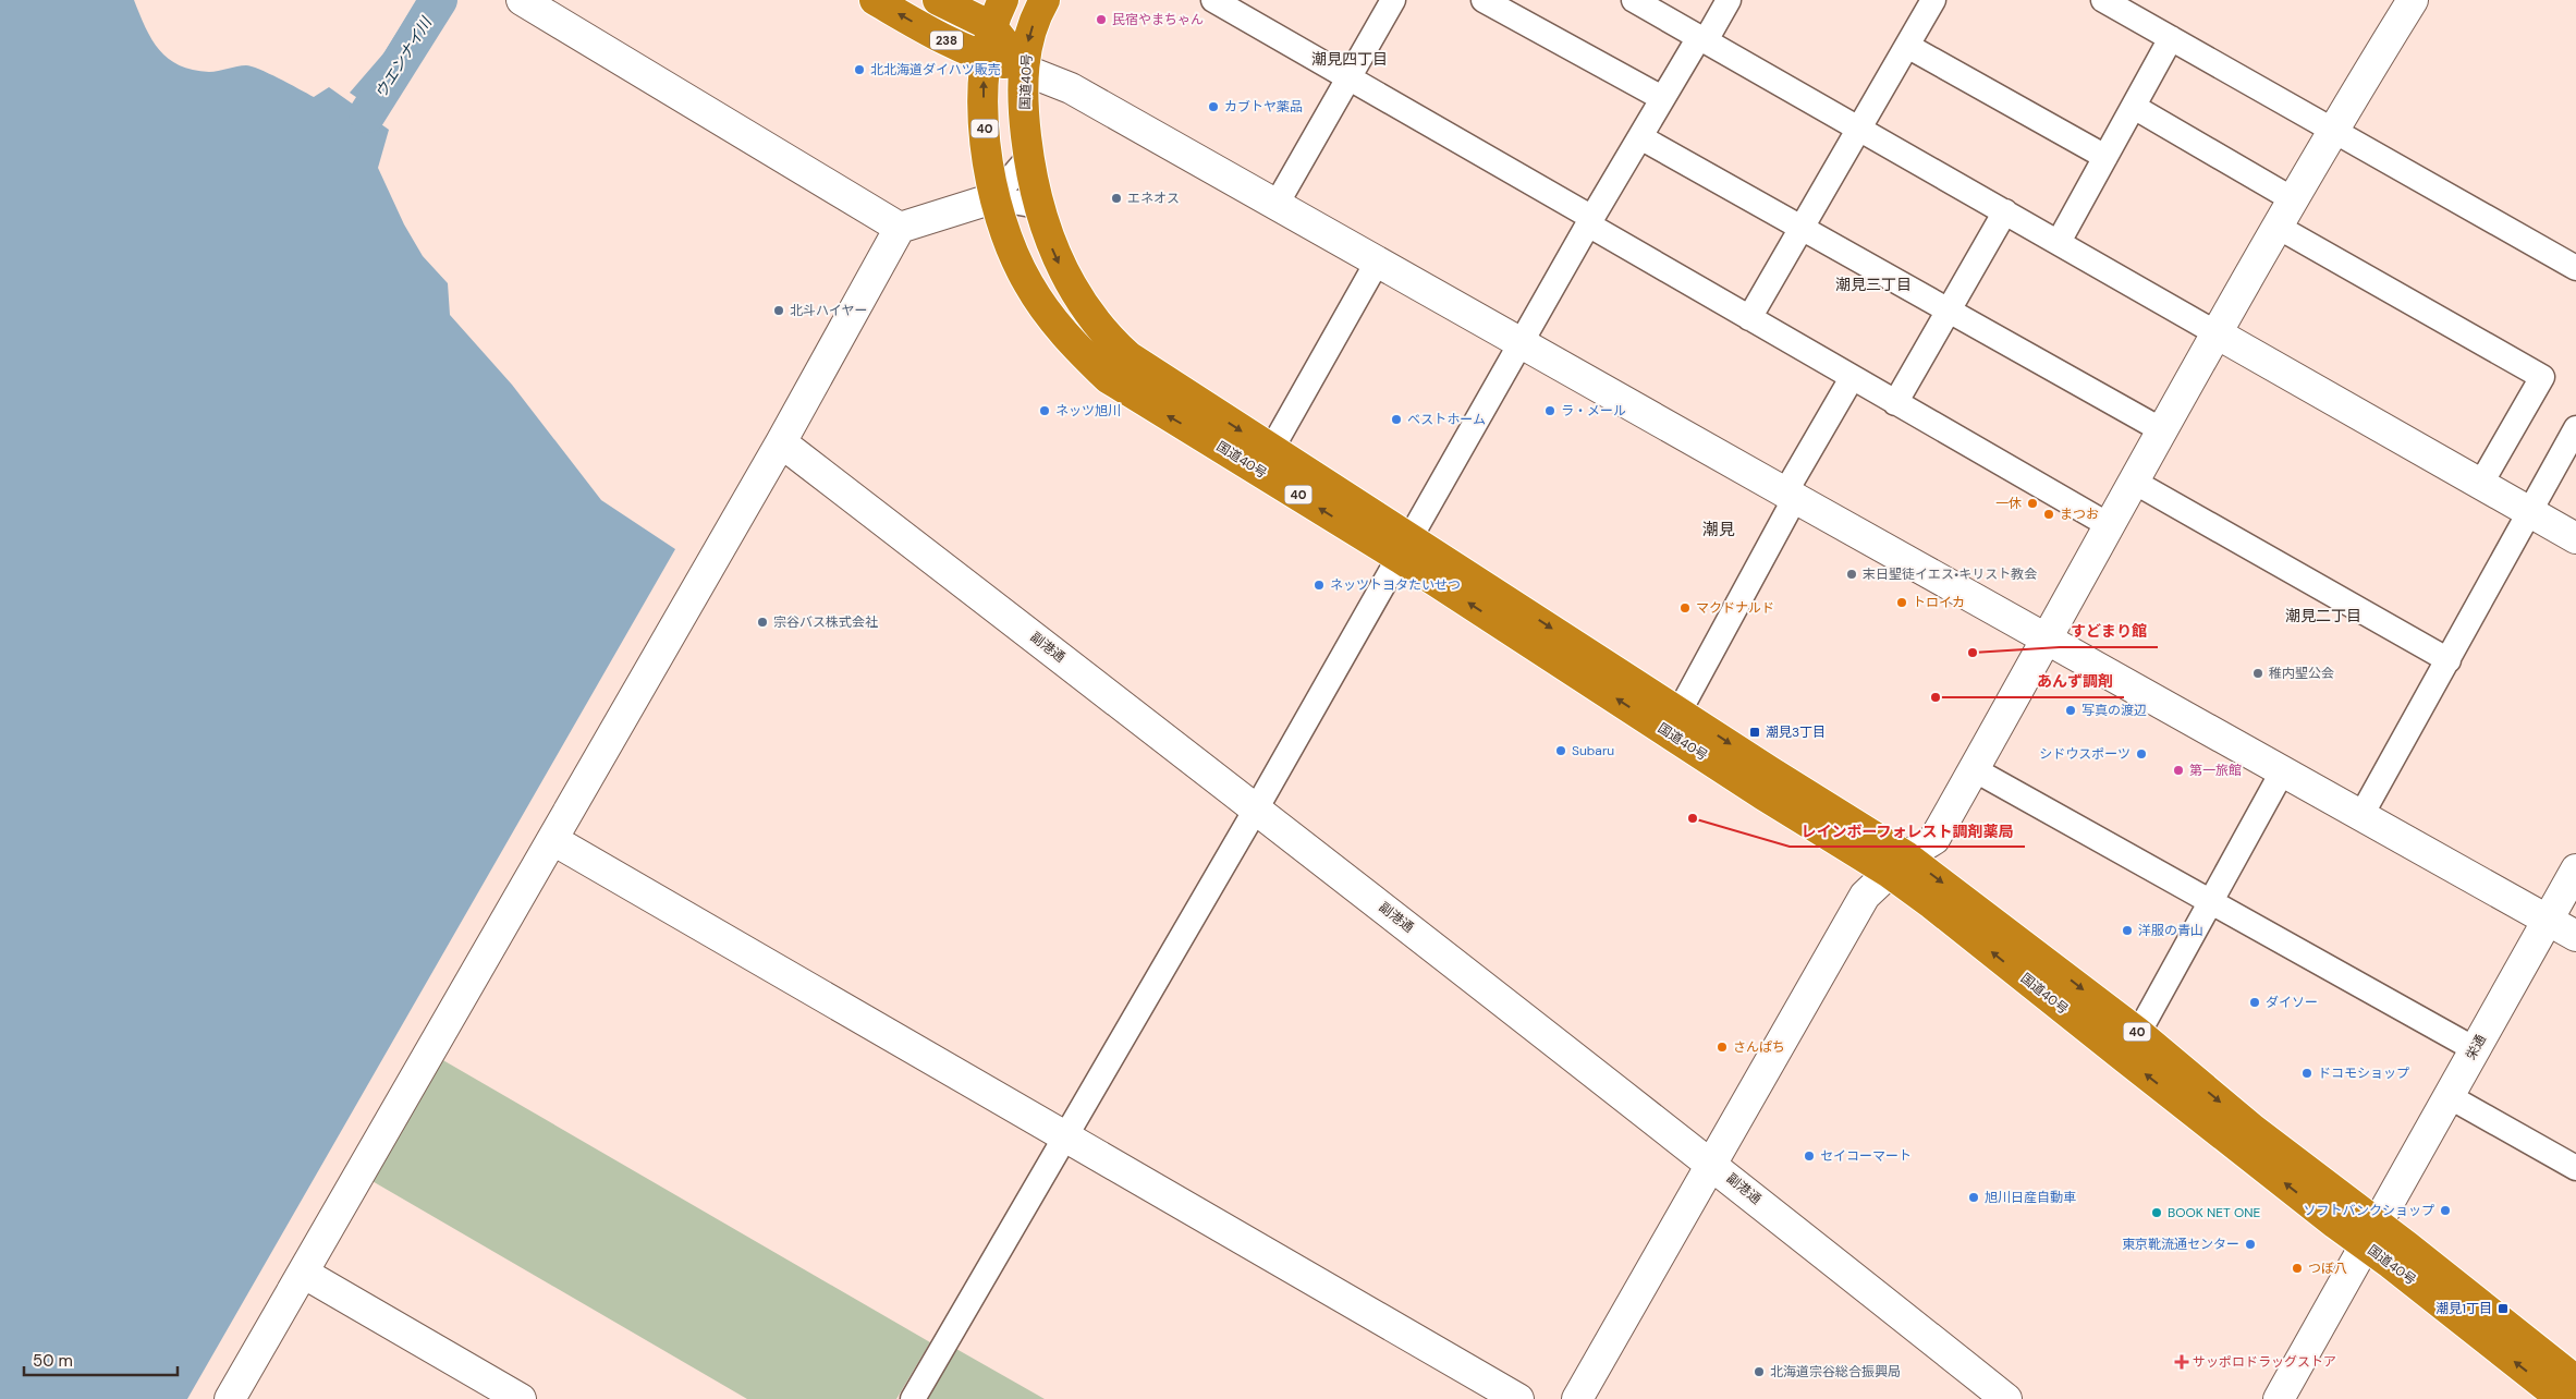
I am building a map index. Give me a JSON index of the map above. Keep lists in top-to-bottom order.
{
  "streets": {
    "highway": ["238", "国道40号", "40"],
    "street": ["副港通", "栄通"]
  },
  "crossings": [
    ["238", "国道40号"],
    ["国道40号", "栄通"]
  ],
  "districts": [
    "潮見四丁目",
    "潮見三丁目",
    "潮見",
    "潮見二丁目"
  ],
  "water": ["ウエンナイ川"],
  "places": {
    "other": [
      "民宿やまちゃん",
      "北北海道ダイハツ販売",
      "カブトヤ薬品",
      "エネオス",
      "北斗ハイヤー",
      "ネッツ旭川",
      "ラ・メール",
      "ベストホーム",
      "一休",
      "まつお",
      "末日聖徒イエス•キリスト教会",
      "ネッツトヨタたいせつ",
      "トロイカ",
      "マクドナルド",
      "宗谷バス株式会社",
      "すどまり館",
      "稚内聖公会",
      "あんず調剤",
      "写真の渡辺",
      "Subaru",
      "シドウスポーツ",
      "第一旅館",
      "レインボーフォレスト調剤薬局",
      "洋服の青山",
      "ダイソー",
      "さんぱち",
      "ドコモショップ",
      "セイコーマート",
      "旭川日産自動車",
      "ソフトバンクショップ",
      "BOOK NET ONE",
      "東京靴流通センター",
      "つぼ八",
      "北海道宗谷総合振興局"
    ],
    "transit": ["潮見3丁目", "潮見1丁目"],
    "health": ["サッポロドラッグストア"]
  },
  "scale_bar": "50 m"
}
